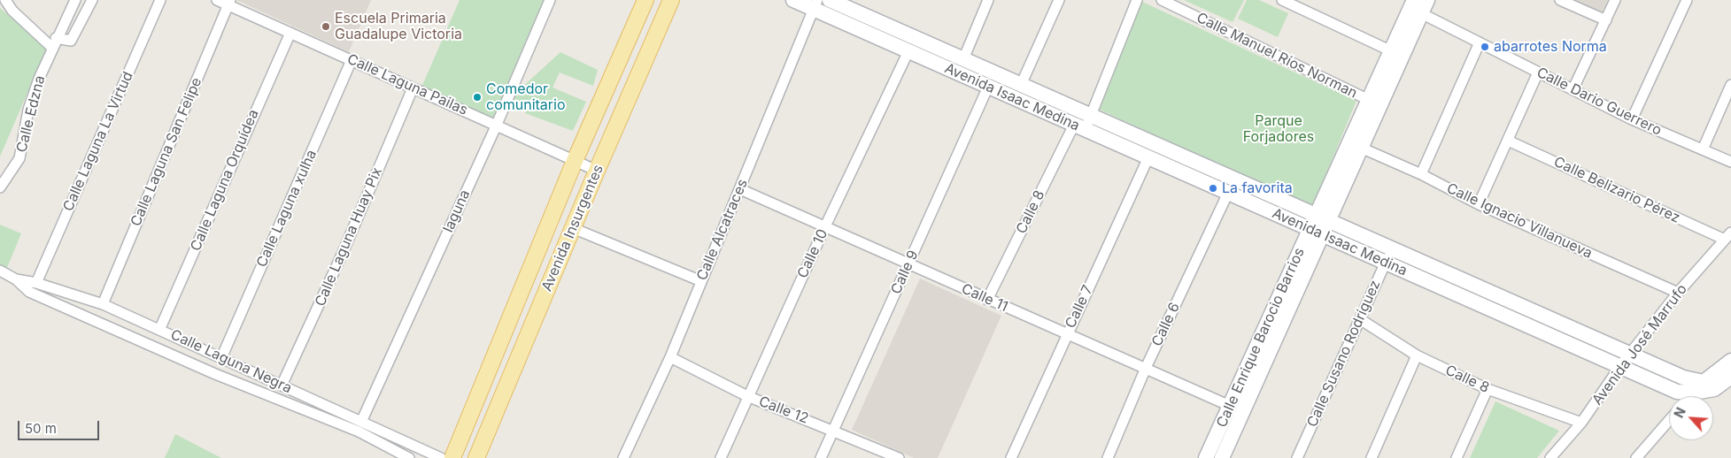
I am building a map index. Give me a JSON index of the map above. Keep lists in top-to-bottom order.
{
  "streets": {
    "main road": ["Avenida Isaac Medina", "Avenida Insurgentes", "Calle Enrique Barocio Barrios"],
    "street": [
      "Calle Manuel Ríos Norman",
      "Calle Laguna Pailas",
      "Calle Dario Guerrero",
      "Calle Edzna",
      "Calle Laguna La Virtud",
      "Calle Laguna San Felipe",
      "Calle Laguna Orquídea",
      "Calle Belizario Pérez",
      "Calle Laguna xulha",
      "laguna",
      "Calle 8",
      "Calle Ignacio Villanueva",
      "Calle Alcatraces",
      "Calle Laguna Huay Pix",
      "Calle 10",
      "Calle 9",
      "Calle 11",
      "Calle 7",
      "Calle 6",
      "Avenida José Marrufo",
      "Calle Susano Rodríguez",
      "Calle Laguna Negra",
      "Calle 12"
    ]
  },
  "crossings": [
    ["Calle Manuel Ríos Norman", "Calle Enrique Barocio Barrios"],
    ["Calle Laguna Pailas", "Calle Laguna San Felipe"],
    ["Calle Laguna Pailas", "Calle Laguna Orquídea"],
    ["Calle Laguna Pailas", "Calle Laguna xulha"],
    ["Calle Laguna Pailas", "laguna"],
    ["Calle Laguna Pailas", "Avenida Insurgentes"],
    ["Calle Laguna Pailas", "Calle Laguna Huay Pix"],
    ["Avenida Isaac Medina", "Calle 8"],
    ["Avenida Isaac Medina", "Calle Alcatraces"],
    ["Avenida Isaac Medina", "Calle 10"],
    ["Avenida Isaac Medina", "Calle 9"],
    ["Avenida Isaac Medina", "Calle 7"],
    ["Avenida Isaac Medina", "Calle 6"],
    ["Avenida Isaac Medina", "Calle Enrique Barocio Barrios"],
    ["Avenida Isaac Medina", "Avenida José Marrufo"],
    ["Avenida Isaac Medina", "Calle Susano Rodríguez"],
    ["Calle Dario Guerrero", "Calle Enrique Barocio Barrios"],
    ["Calle Laguna La Virtud", "Calle Laguna Negra"],
    ["Calle Laguna San Felipe", "Calle Laguna Negra"],
    ["Calle Laguna Orquídea", "Calle Laguna Negra"],
    ["Calle Belizario Pérez", "Avenida José Marrufo"],
    ["Calle Laguna xulha", "Calle Laguna Negra"],
    ["laguna", "Calle Laguna Negra"],
    ["Calle 8", "Calle 11"],
    ["Calle 8", "Avenida José Marrufo"],
    ["Calle 8", "Calle Susano Rodríguez"],
    ["Calle Ignacio Villanueva", "Calle Enrique Barocio Barrios"],
    ["Calle Ignacio Villanueva", "Avenida José Marrufo"],
    ["Calle Alcatraces", "Calle 11"],
    ["Calle Alcatraces", "Calle 12"],
    ["Calle Laguna Huay Pix", "Calle Laguna Negra"],
    ["Calle 10", "Calle 11"],
    ["Calle 10", "Calle 12"],
    ["Calle 9", "Calle 11"],
    ["Calle 9", "Calle 12"],
    ["Calle 11", "Calle 7"],
    ["Calle 11", "Calle 6"],
    ["Calle 11", "Calle Enrique Barocio Barrios"]
  ],
  "parks": ["Parque Forjadores"],
  "places": [
    "Escuela Primaria Guadalupe Victoria",
    "abarrotes Norma",
    "Comedor comunitario",
    "La favorita"
  ],
  "scale_bar": "50 m",
  "north": "top left"
}
